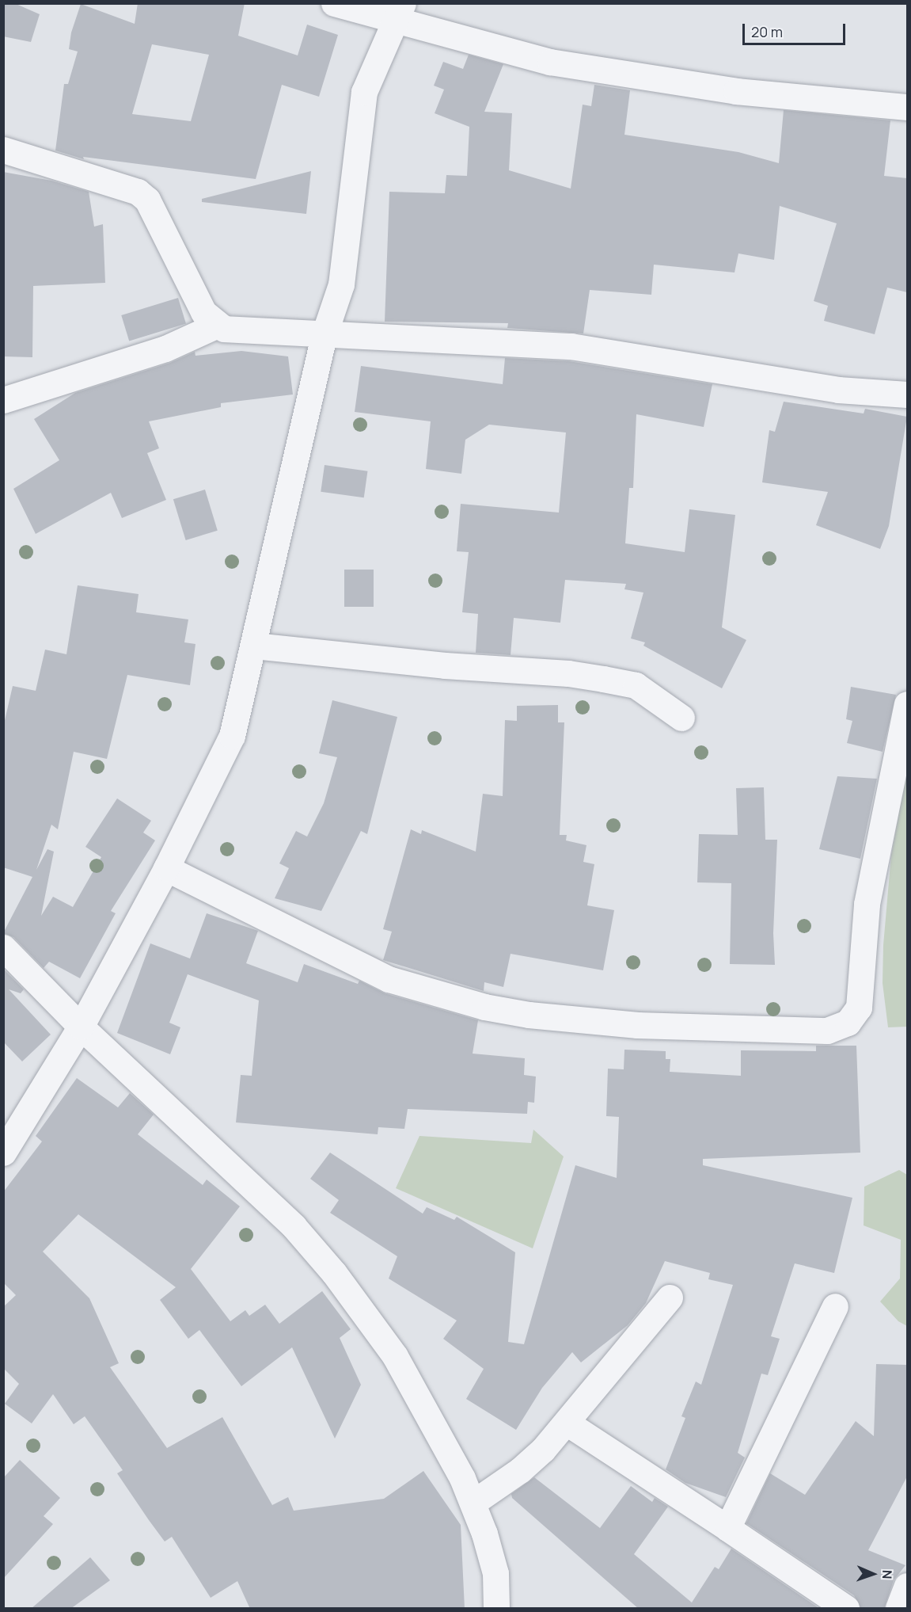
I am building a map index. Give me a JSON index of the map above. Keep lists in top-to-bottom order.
{
  "scale_bar": "20 m",
  "north": "right"
}
